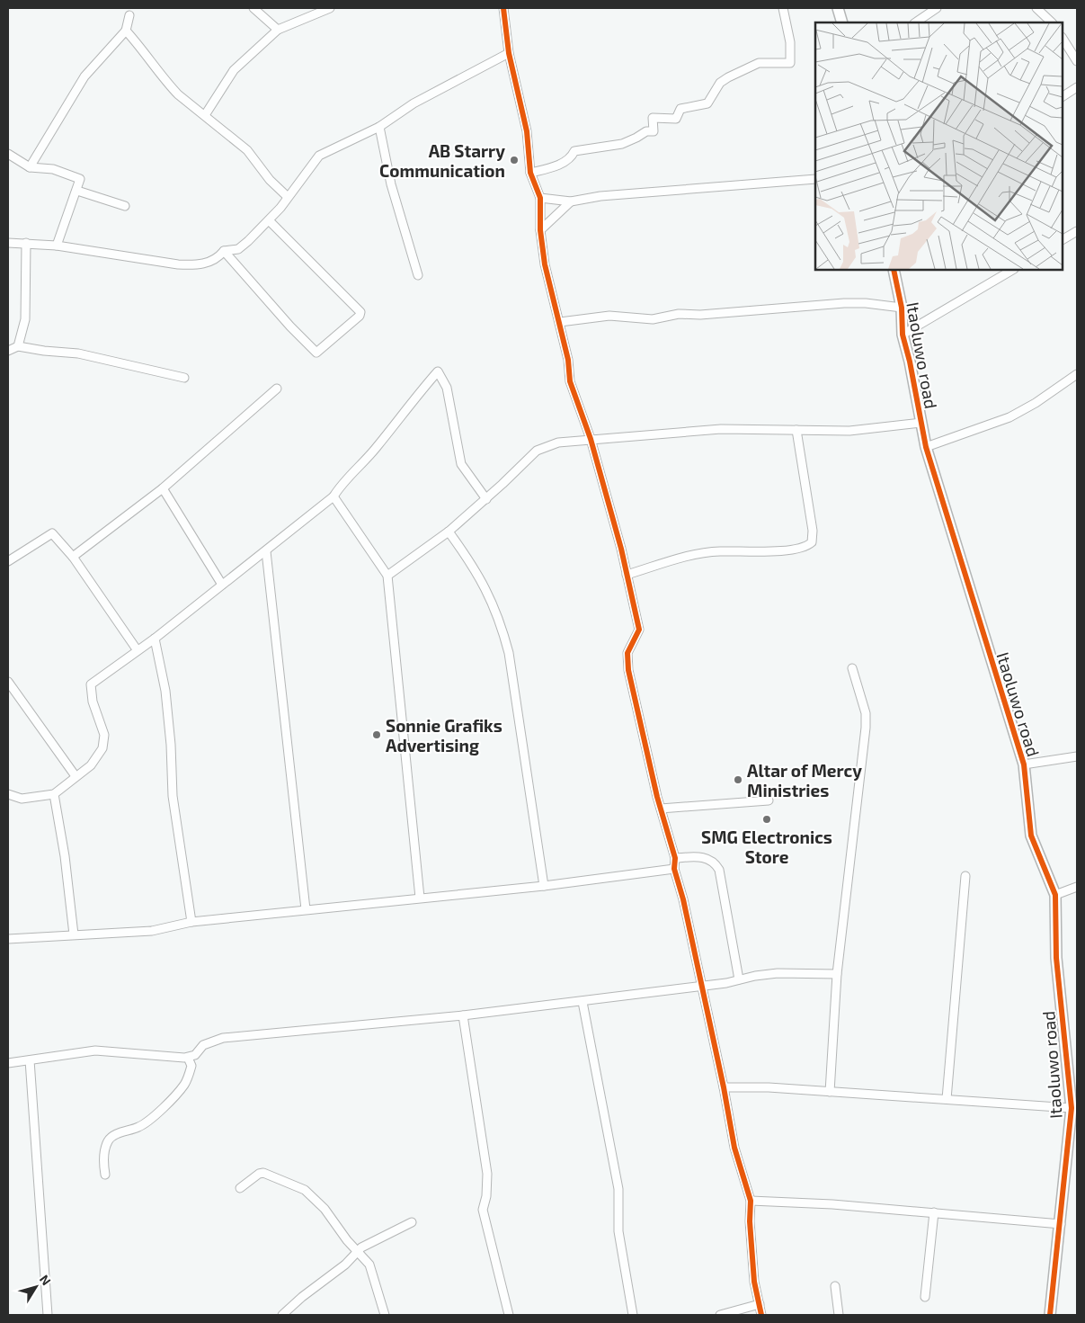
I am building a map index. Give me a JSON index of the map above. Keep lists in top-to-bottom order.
{
  "streets": {
    "street": ["Itaoluwo road"]
  },
  "places": [
    "AB Starry Communication",
    "Sonnie Grafiks Advertising",
    "Altar of Mercy Ministries",
    "SMG Electronics Store"
  ],
  "north": "top right"
}
